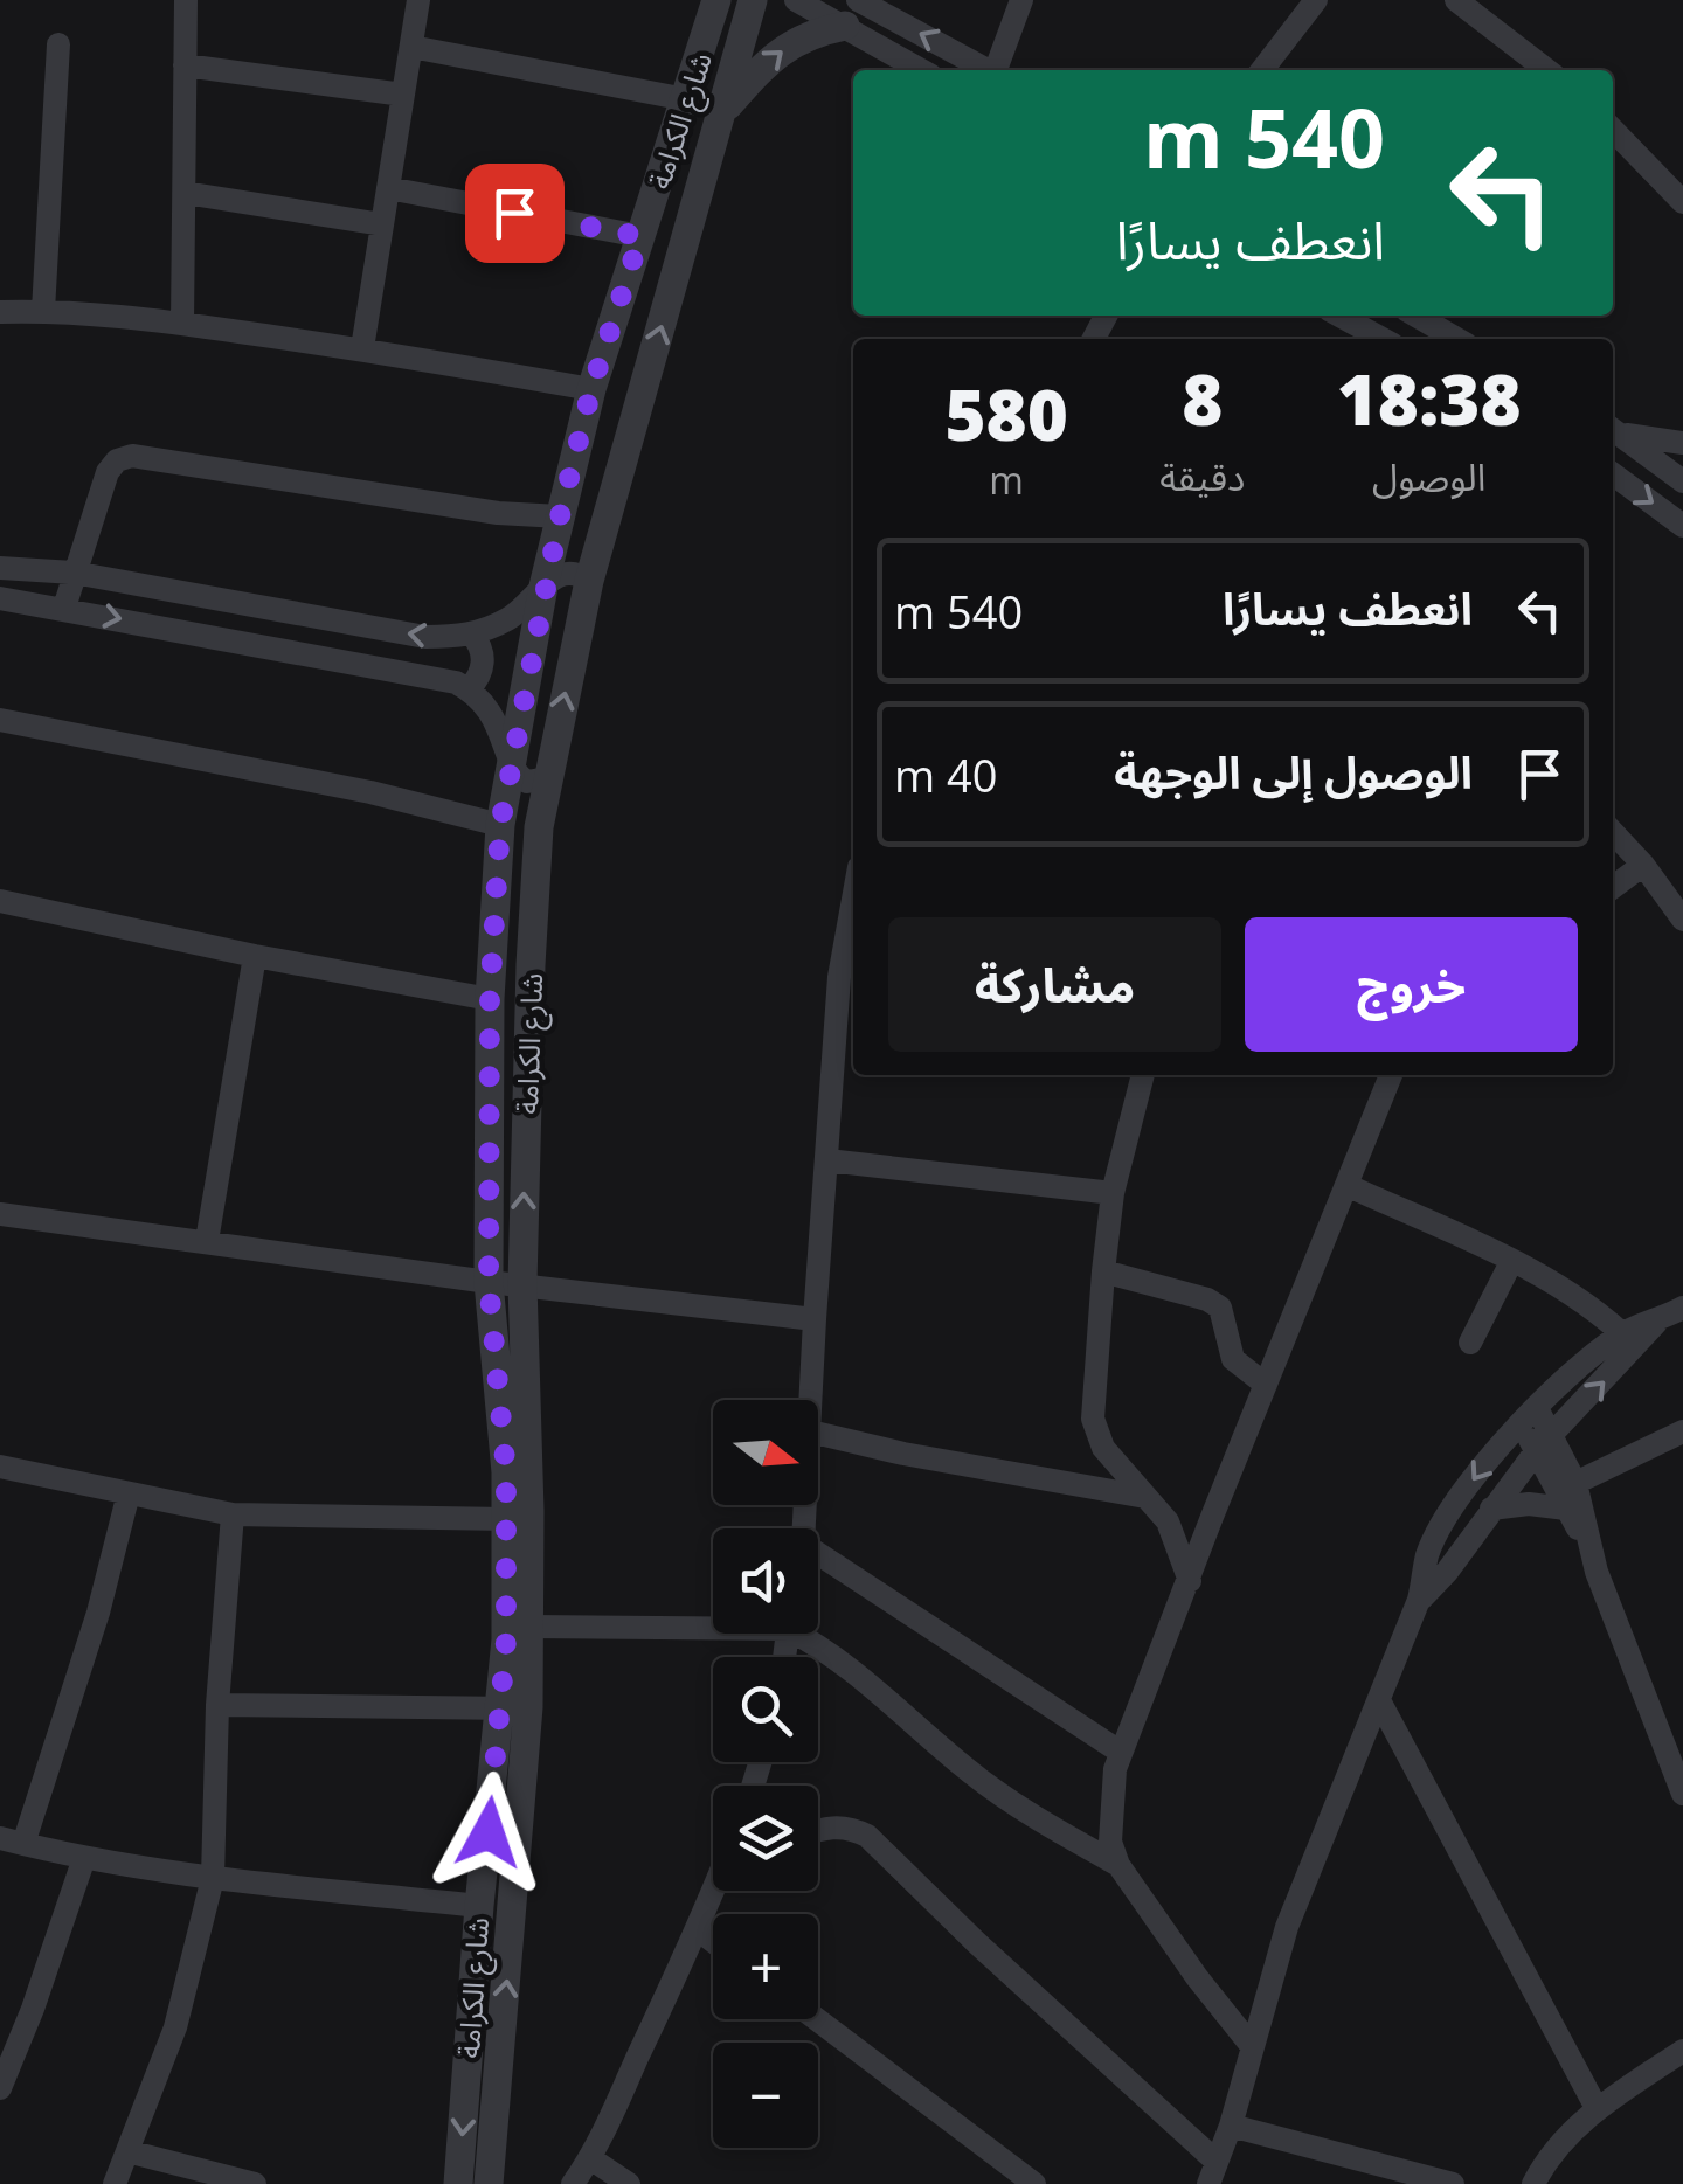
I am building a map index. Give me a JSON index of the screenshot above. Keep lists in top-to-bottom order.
{
  "streets": {
    "street": ["شارع الكرامة"]
  },
  "north": "right",
  "page": {
    "turn": ["540 m", "انعطف يسارًا"],
    "eta": [
      "18:38",
      "الوصول",
      "8",
      "دقيقة",
      "580",
      "m"
    ],
    "list": [
      {
        "name": "انعطف يسارًا",
        "value": "540 m"
      },
      {
        "name": "الوصول إلى الوجهة",
        "value": "40 m"
      }
    ],
    "buttons": ["خروج", "مشاركة"],
    "map_buttons": ["+", "−"]
  }
}
